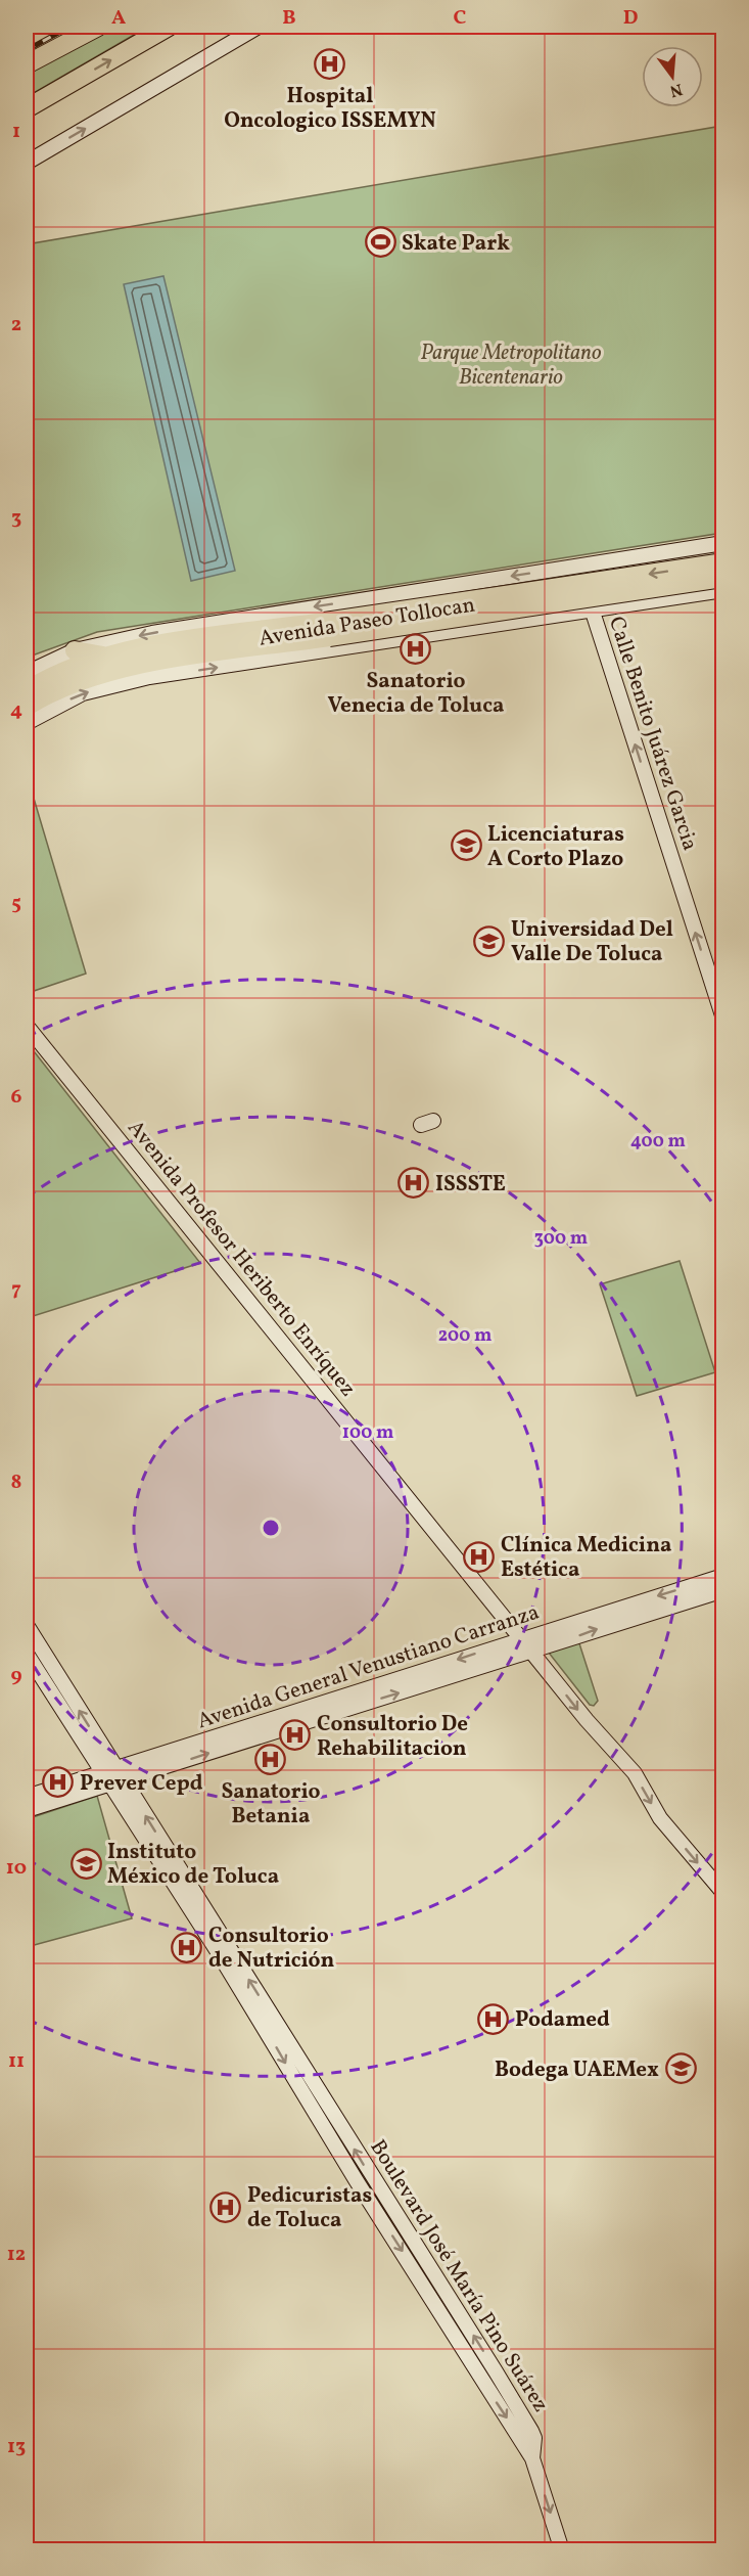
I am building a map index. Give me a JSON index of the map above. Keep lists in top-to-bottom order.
{
  "streets": {
    "highway": ["Avenida Paseo Tollocan"],
    "main road": [
      "Calle Benito Juárez Garcia",
      "Avenida Profesor Heriberto Enríquez",
      "Avenida General Venustiano Carranza",
      "Boulevard José María Pino Suárez"
    ]
  },
  "crossings": [
    ["Avenida Paseo Tollocan", "Calle Benito Juárez Garcia"],
    ["Avenida Profesor Heriberto Enríquez", "Avenida General Venustiano Carranza"],
    ["Avenida General Venustiano Carranza", "Boulevard José María Pino Suárez"]
  ],
  "one_way": ["Calle Benito Juárez Garcia"],
  "parks": ["Parque Metropolitano Bicentenario"],
  "places": {
    "hospital": [
      "Hospital Oncologico ISSEMYN",
      "Sanatorio Venecia de Toluca",
      "ISSSTE",
      "Clínica Medicina Estética",
      "Consultorio De Rehabilitacion",
      "Sanatorio Betania",
      "Prever Cepd",
      "Consultorio de Nutrición",
      "Podamed",
      "Pedicuristas de Toluca"
    ],
    "sports": ["Skate Park"],
    "school or university": [
      "Licenciaturas A Corto Plazo",
      "Universidad Del Valle De Toluca",
      "Instituto México de Toluca",
      "Bodega UAEMex"
    ]
  },
  "north": "bottom",
  "grid": {
    "columns": [
      "A",
      "B",
      "C",
      "D"
    ],
    "rows": [
      "1",
      "2",
      "3",
      "4",
      "5",
      "6",
      "7",
      "8",
      "9",
      "10",
      "11",
      "12",
      "13"
    ]
  },
  "rings": [
    "400 m",
    "300 m",
    "200 m",
    "100 m"
  ]
}
